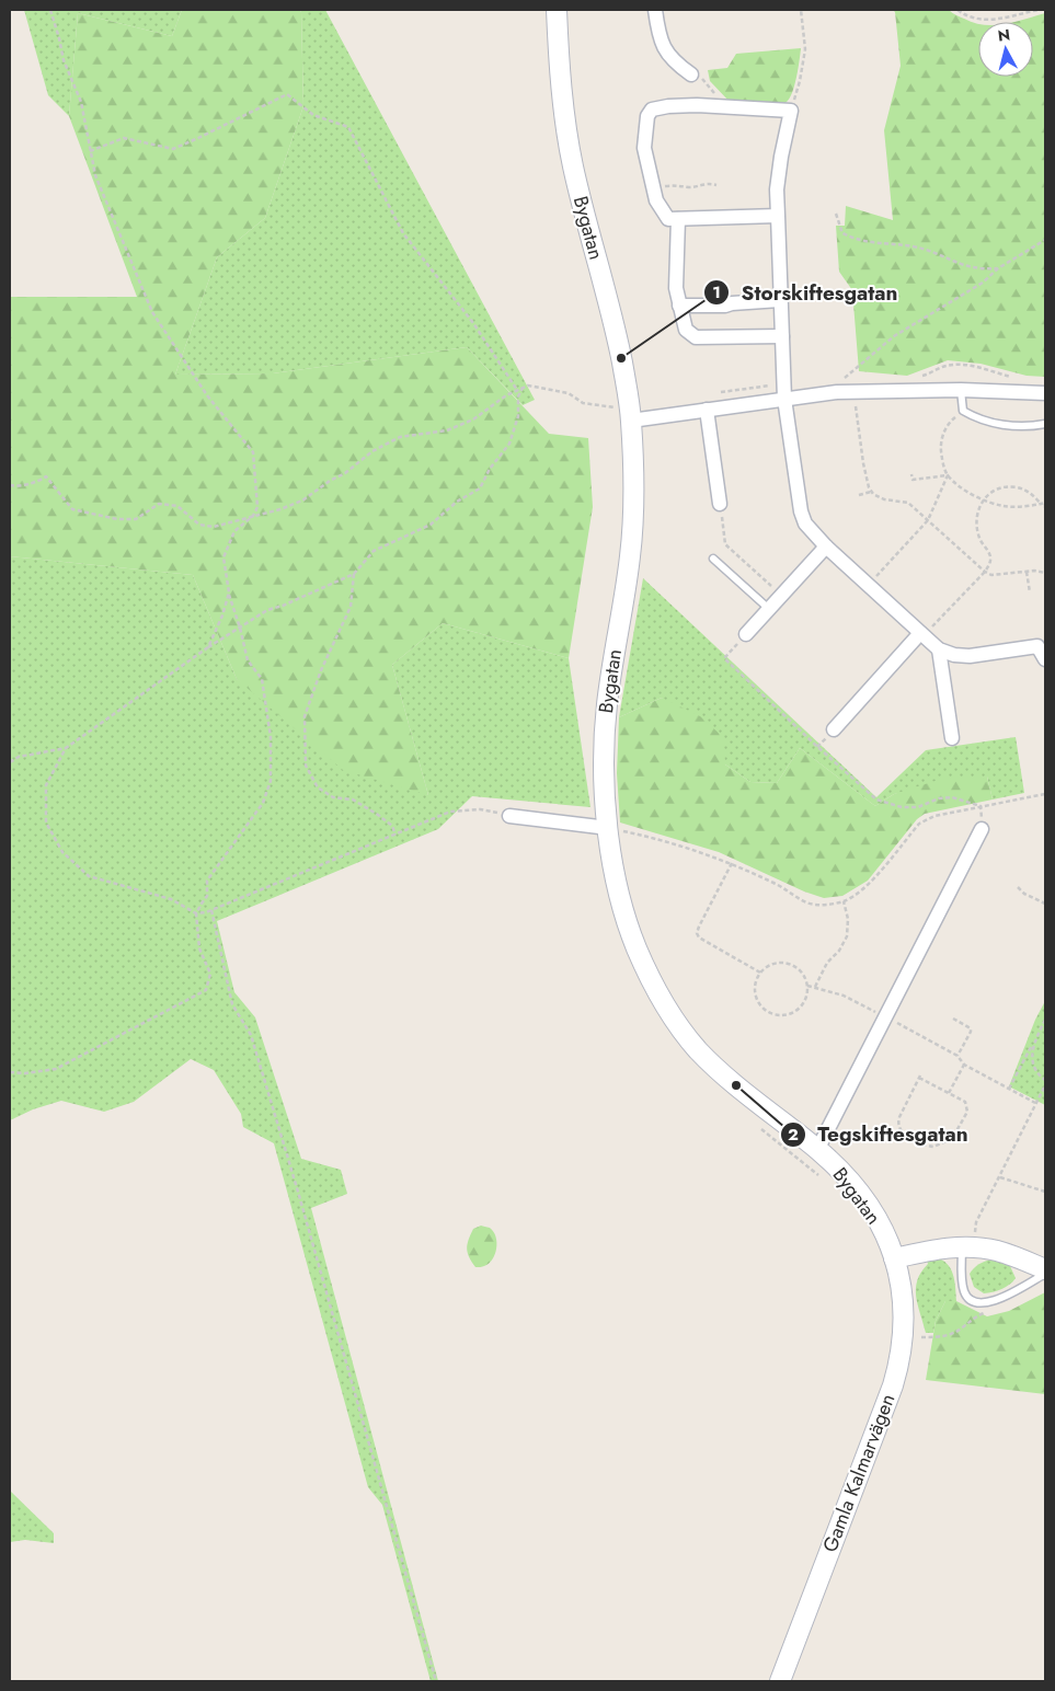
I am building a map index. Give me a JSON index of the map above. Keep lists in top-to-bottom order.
{
  "streets": {
    "street": ["Bygatan", "Gamla Kalmarvägen"]
  },
  "crossings": [
    ["Bygatan", "Gamla Kalmarvägen"]
  ],
  "places": ["Storskiftesgatan", "Tegskiftesgatan"],
  "north": "top"
}
